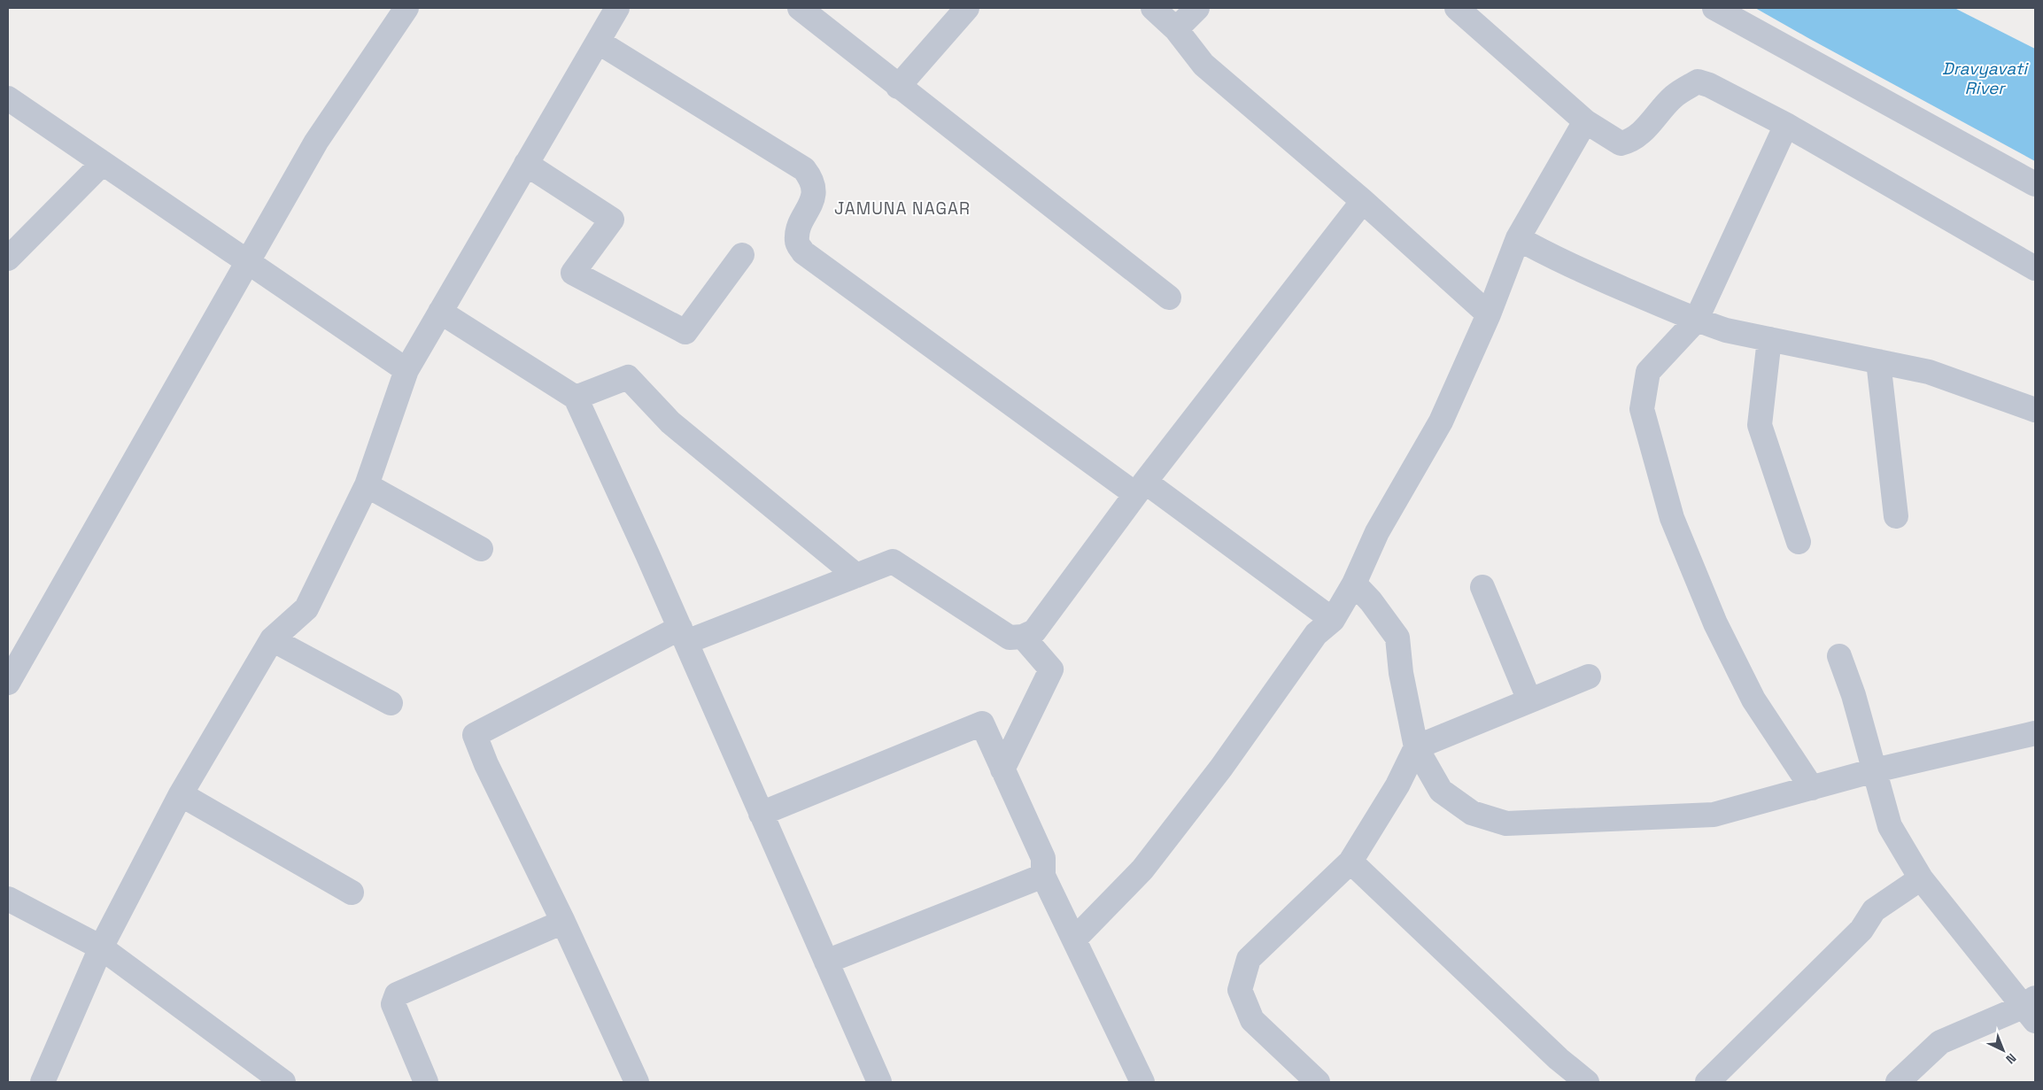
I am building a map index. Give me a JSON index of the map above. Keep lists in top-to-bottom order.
{
  "districts": ["JAMUNA NAGAR"],
  "water": ["Dravyavati River"],
  "north": "bottom right"
}
